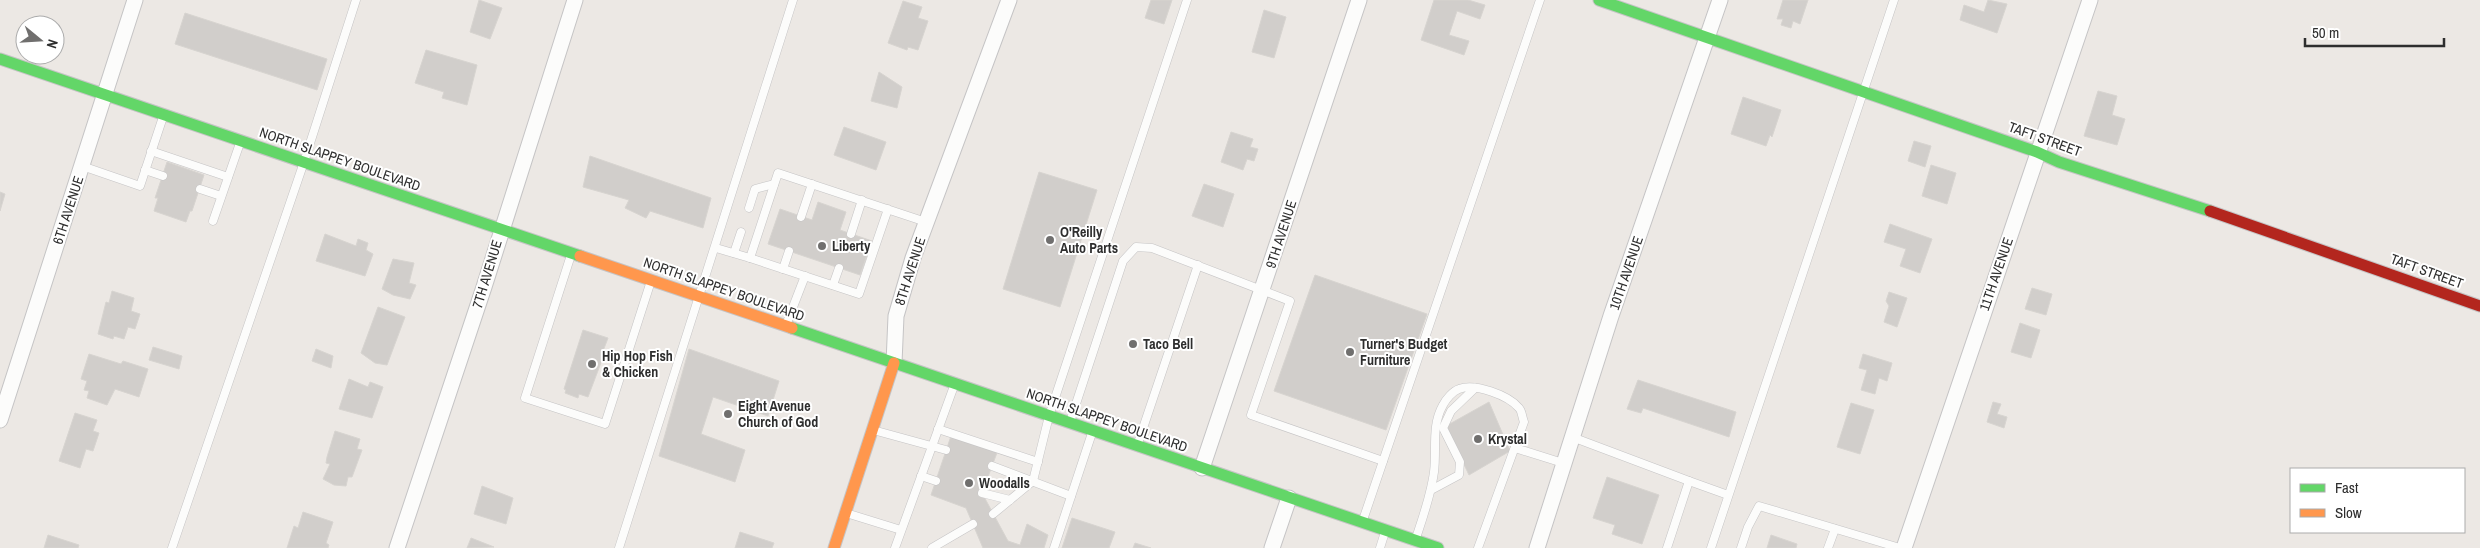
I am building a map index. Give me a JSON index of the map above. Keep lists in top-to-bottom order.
{
  "streets": {
    "main road": ["TAFT STREET", "NORTH SLAPPEY BOULEVARD", "8TH AVENUE"],
    "street": [
      "6TH AVENUE",
      "9TH AVENUE",
      "10TH AVENUE",
      "7TH AVENUE",
      "11TH AVENUE"
    ]
  },
  "crossings": [
    ["TAFT STREET", "10TH AVENUE"],
    ["TAFT STREET", "11TH AVENUE"],
    ["NORTH SLAPPEY BOULEVARD", "6TH AVENUE"],
    ["NORTH SLAPPEY BOULEVARD", "9TH AVENUE"],
    ["NORTH SLAPPEY BOULEVARD", "8TH AVENUE"],
    ["NORTH SLAPPEY BOULEVARD", "7TH AVENUE"]
  ],
  "places": [
    "O'Reilly Auto Parts",
    "Liberty",
    "Taco Bell",
    "Turner's Budget Furniture",
    "Hip Hop Fish & Chicken",
    "Eight Avenue Church of God",
    "Krystal",
    "Woodalls"
  ],
  "legend": ["Fast", "Slow"],
  "scale_bar": "50 m",
  "north": "right"
}
